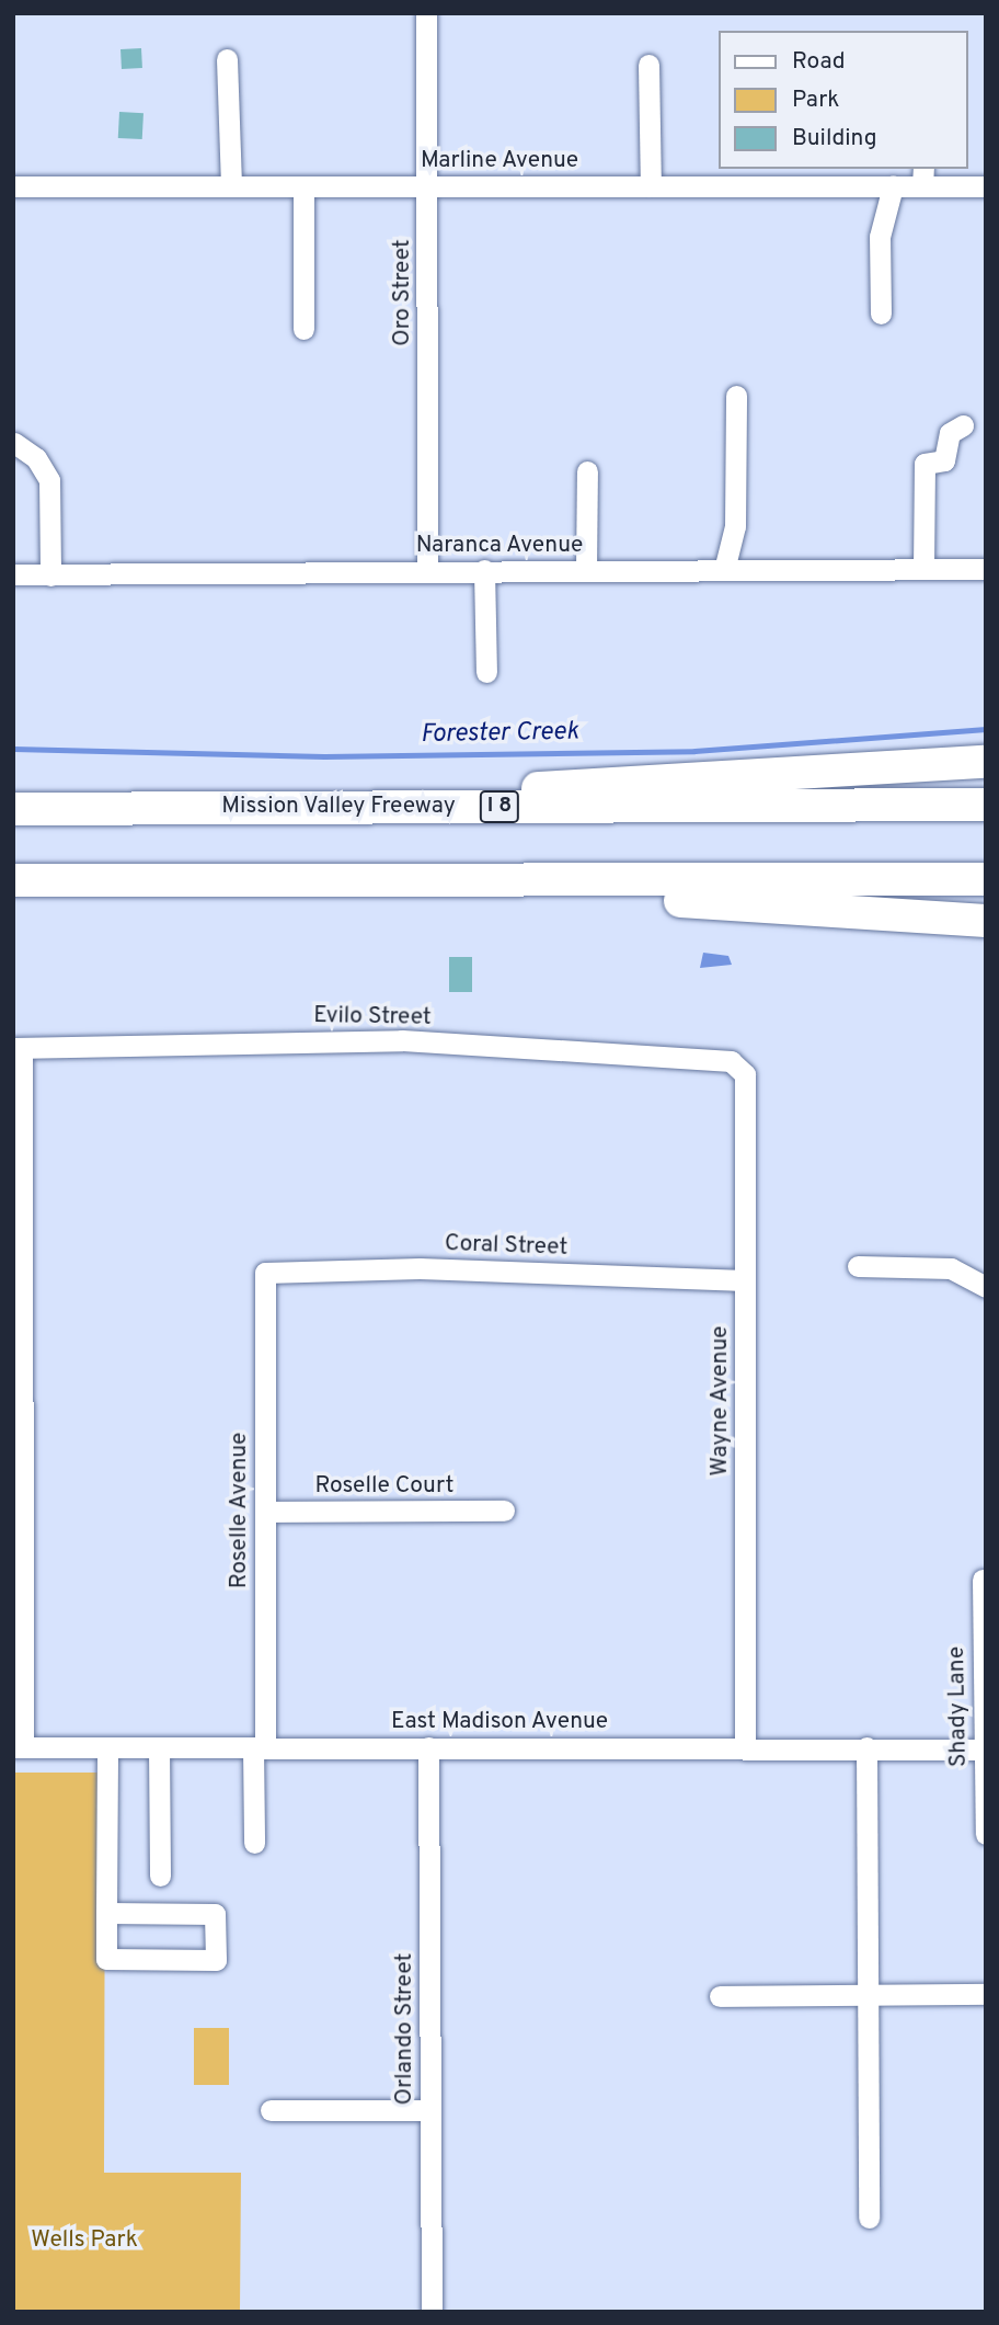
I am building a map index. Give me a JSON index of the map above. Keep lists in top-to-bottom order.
{
  "streets": {
    "highway": ["Mission Valley Freeway", "I 8"],
    "street": [
      "Marline Avenue",
      "Oro Street",
      "Naranca Avenue",
      "Evilo Street",
      "Coral Street",
      "Wayne Avenue",
      "Roselle Court",
      "Roselle Avenue",
      "Shady Lane",
      "East Madison Avenue",
      "Orlando Street"
    ]
  },
  "crossings": [
    ["Marline Avenue", "Oro Street"],
    ["Oro Street", "Naranca Avenue"],
    ["Evilo Street", "Wayne Avenue"],
    ["Coral Street", "Wayne Avenue"],
    ["Coral Street", "Roselle Avenue"],
    ["Wayne Avenue", "East Madison Avenue"],
    ["Roselle Court", "Roselle Avenue"],
    ["Roselle Avenue", "East Madison Avenue"],
    ["Shady Lane", "East Madison Avenue"],
    ["East Madison Avenue", "Orlando Street"]
  ],
  "water": ["Forester Creek"],
  "parks": ["Wells Park"],
  "legend": ["Road", "Park", "Building"]
}
